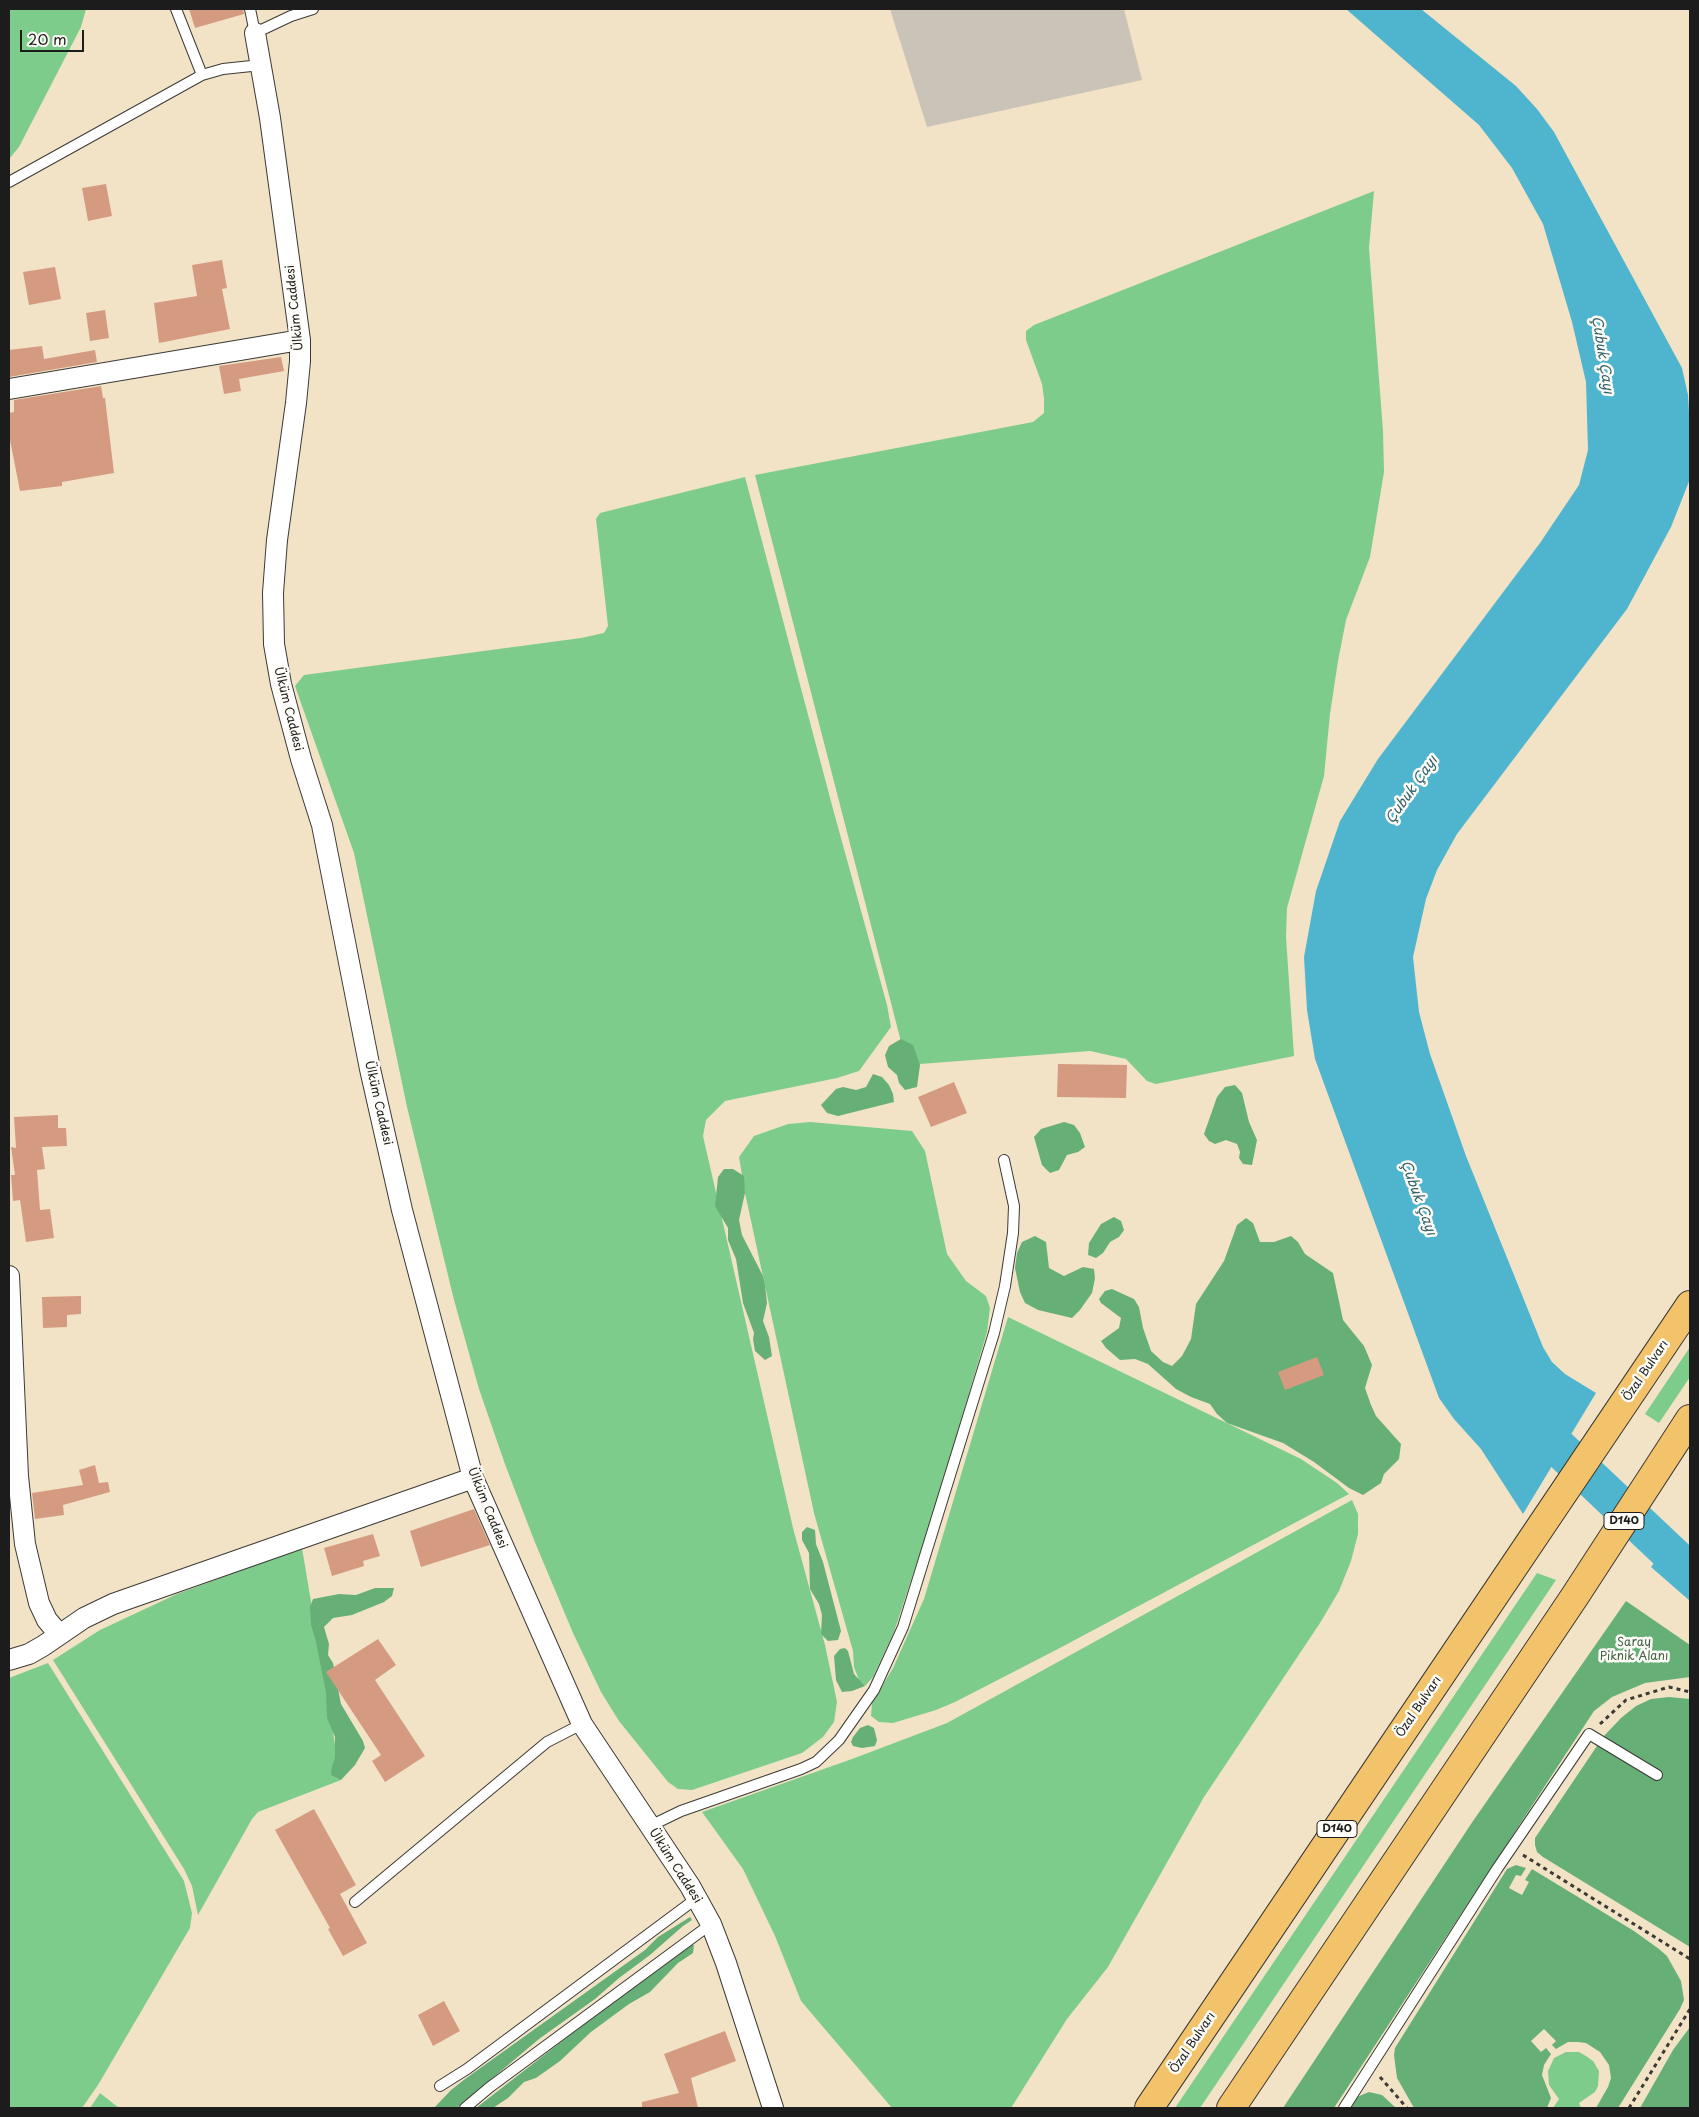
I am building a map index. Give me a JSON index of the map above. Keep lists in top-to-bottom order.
{
  "streets": {
    "highway": ["Özal Bulvarı", "D140"],
    "street": ["Ülküm Caddesi"]
  },
  "water": ["Çubuk Çayı"],
  "parks": ["Saray Piknik Alanı"],
  "scale_bar": "20 m"
}
